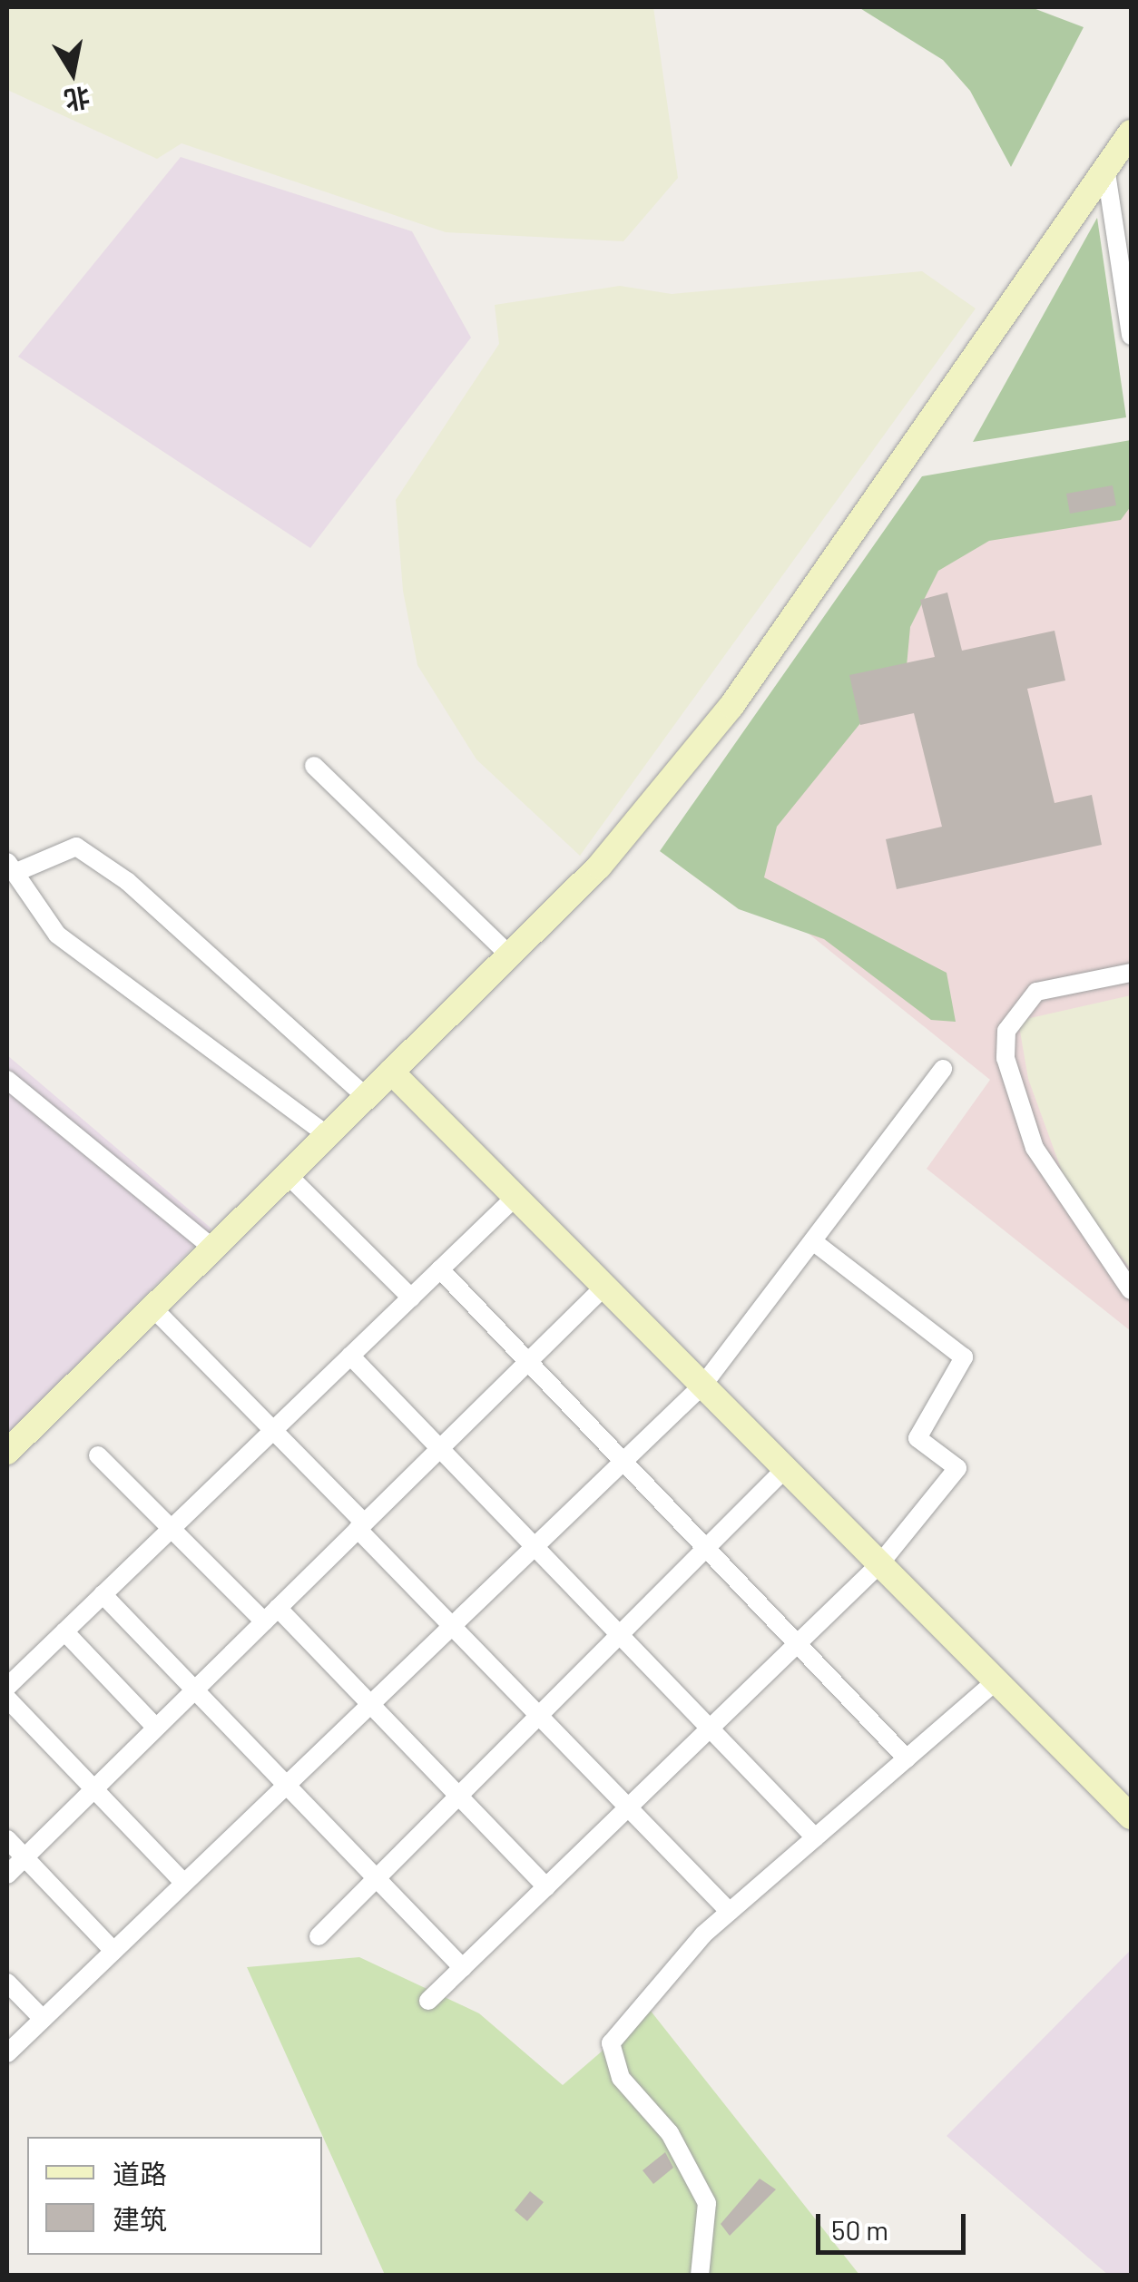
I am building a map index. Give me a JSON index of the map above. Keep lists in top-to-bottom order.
{
  "legend": ["道路", "建筑"],
  "scale_bar": "50 m",
  "north": "bottom"
}
